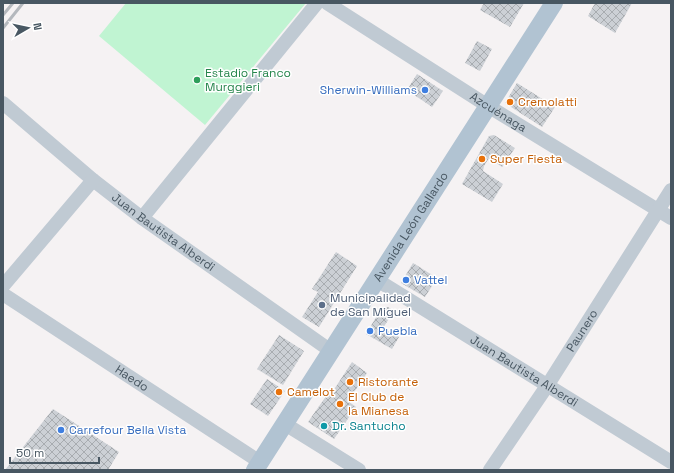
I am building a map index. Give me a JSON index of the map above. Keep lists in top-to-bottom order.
{
  "streets": {
    "main road": ["Avenida León Gallardo"],
    "street": [
      "Azcuénaga",
      "Juan Bautista Alberdi",
      "Paunero",
      "Haedo"
    ]
  },
  "crossings": [
    ["Azcuénaga", "Avenida León Gallardo"],
    ["Azcuénaga", "Paunero"],
    ["Avenida León Gallardo", "Juan Bautista Alberdi"],
    ["Avenida León Gallardo", "Haedo"],
    ["Juan Bautista Alberdi", "Paunero"]
  ],
  "places": [
    "Estadio Franco Murggieri",
    "Sherwin-Williams",
    "Cremolatti",
    "Super Fiesta",
    "Vattel",
    "Municipalidad de San Miguel",
    "Puebla",
    "Ristorante",
    "Camelot",
    "El Club de la Mianesa",
    "Dr. Santucho",
    "Carrefour Bella Vista"
  ],
  "scale_bar": "50 m",
  "north": "right"
}
